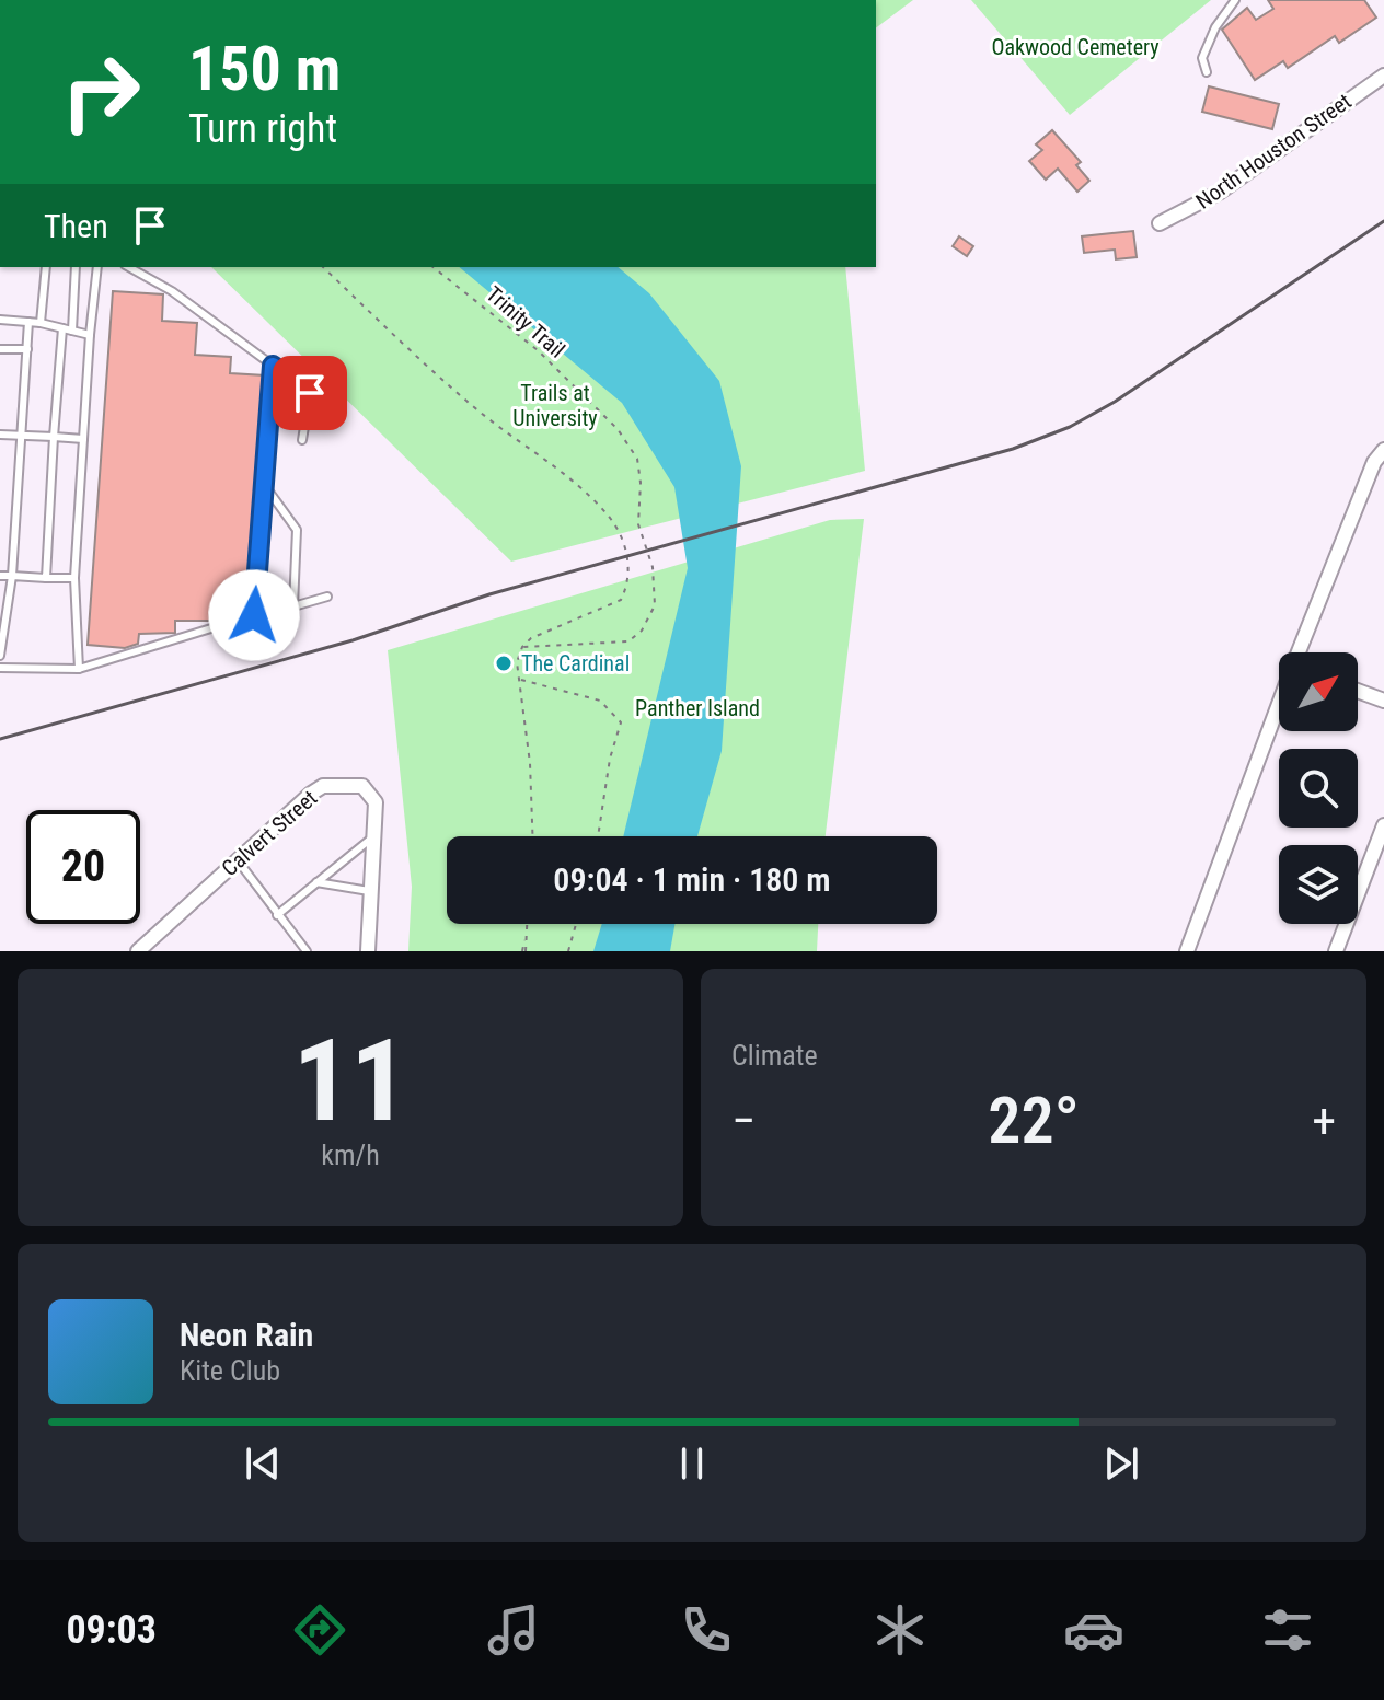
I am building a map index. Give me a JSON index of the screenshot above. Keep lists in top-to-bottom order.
{
  "streets": {
    "street": ["North Houston Street", "Calvert Street"],
    "path": ["Trinity Trail"]
  },
  "parks": ["Oakwood Cemetery", "Trails at University", "Panther Island"],
  "places": ["The Cardinal"],
  "north": "top right",
  "page": {
    "turn": ["150 m", "Turn right"],
    "then": "Then",
    "limit": "20",
    "trip": "09:04 · 1 min · 180 m",
    "tile": [
      ["11", "km/h"],
      "Climate"
    ],
    "heat": ["−", "22°", "+"],
    "song": ["Neon Rain", "Kite Club"],
    "tabs": "09:03"
  }
}
